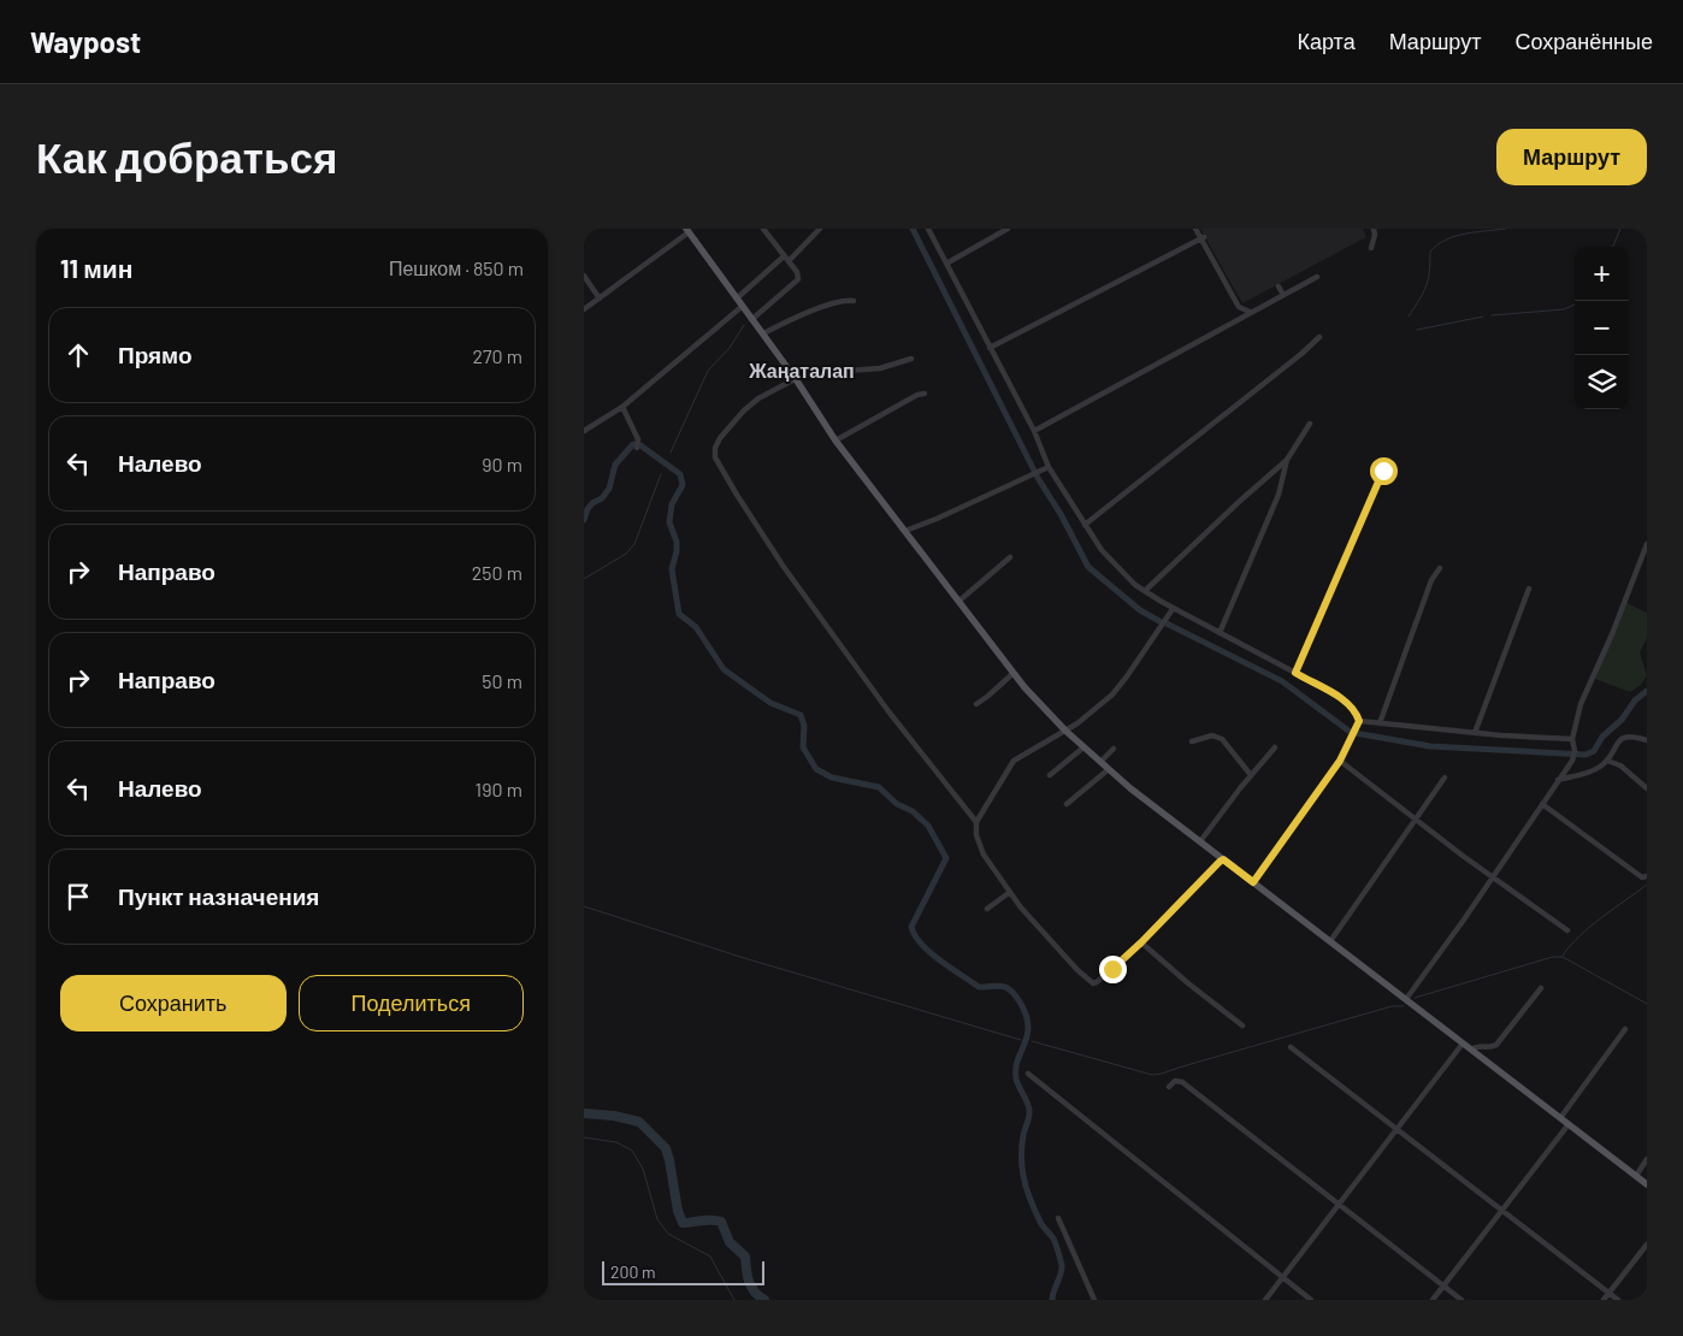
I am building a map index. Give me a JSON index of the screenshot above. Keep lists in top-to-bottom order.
{
  "districts": ["Жаңаталап"],
  "scale_bar": "200 m",
  "page": {
    "header": "Waypost",
    "nav": ["Карта", "Маршрут", "Сохранённые"],
    "buttons": [
      "Маршрут",
      ["Сохранить", "Поделиться"]
    ],
    "title": "Как добраться",
    "heading": ["11 мин", "Пешком · 850 m"],
    "map_buttons": ["+", "−"],
    "list": [
      ["Прямо", "270 m"],
      ["Налево", "90 m"],
      ["Направо", "250 m"],
      ["Направо", "50 m"],
      ["Налево", "190 m"],
      "Пункт назначения"
    ],
    "scale": "200 m"
  }
}
